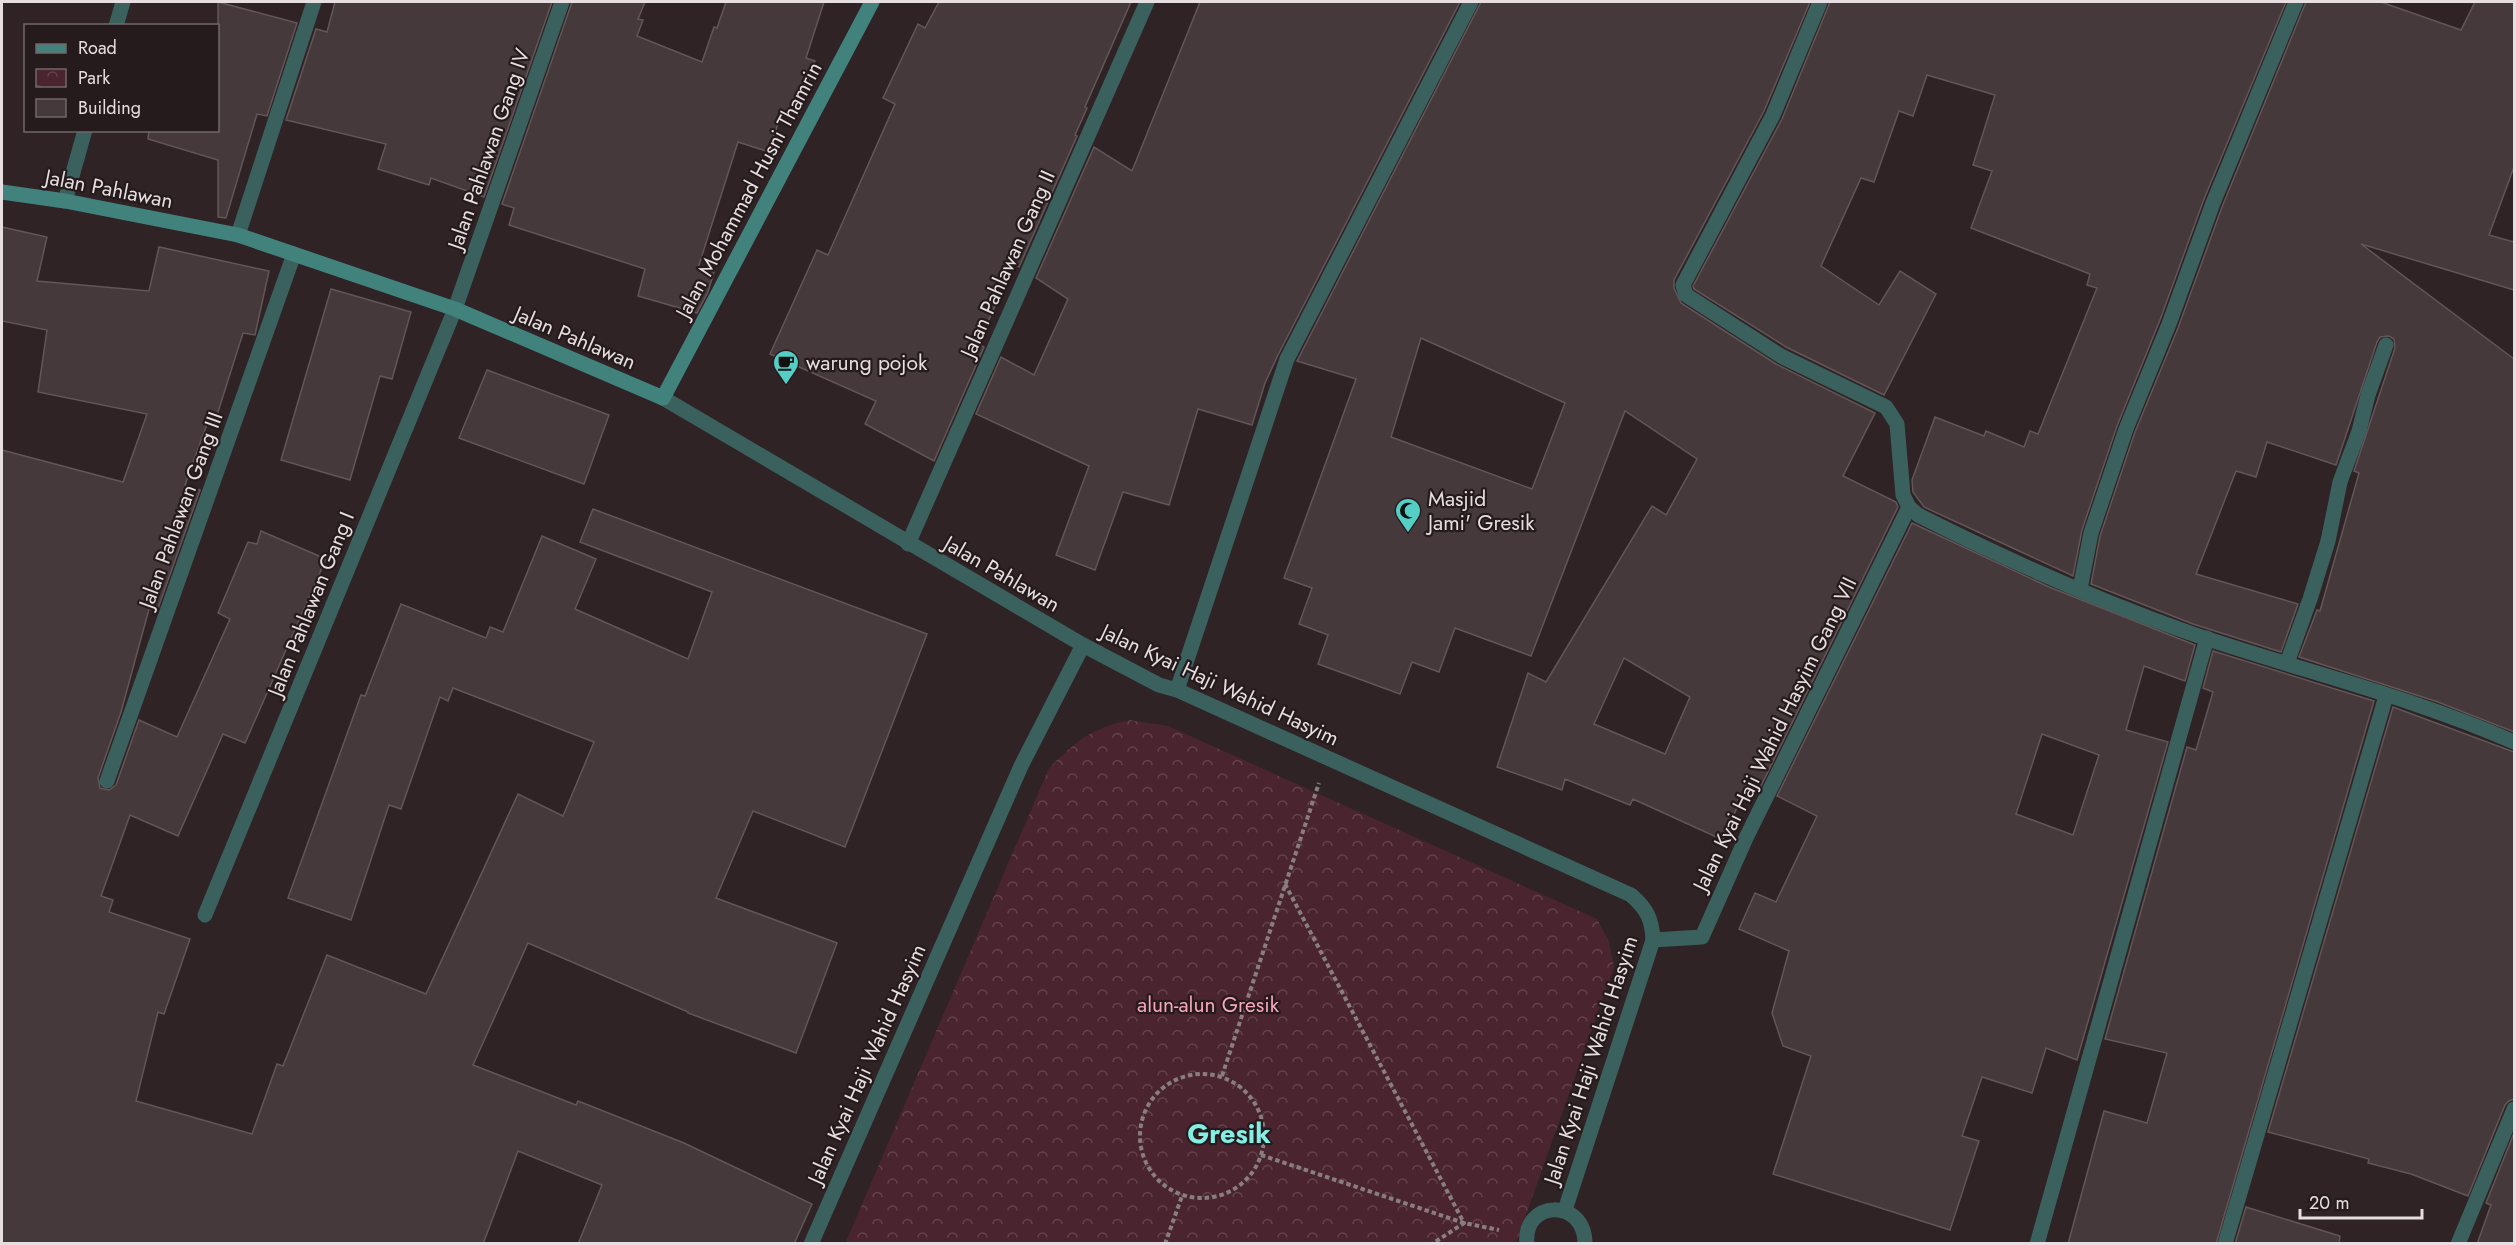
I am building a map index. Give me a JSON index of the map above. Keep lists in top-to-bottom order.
{
  "streets": {
    "main road": ["Jalan Pahlawan", "Jalan Mohammad Husni Thamrin"],
    "street": [
      "Jalan Pahlawan Gang IV",
      "Jalan Pahlawan Gang II",
      "Jalan Pahlawan Gang III",
      "Jalan Pahlawan Gang I",
      "Jalan Kyai Haji Wahid Hasyim",
      "Jalan Kyai Haji Wahid Hasyim Gang VII"
    ]
  },
  "crossings": [
    ["Jalan Pahlawan Gang IV", "Jalan Pahlawan"],
    ["Jalan Pahlawan Gang IV", "Jalan Pahlawan Gang I"],
    ["Jalan Pahlawan", "Jalan Mohammad Husni Thamrin"],
    ["Jalan Pahlawan", "Jalan Pahlawan Gang II"],
    ["Jalan Pahlawan", "Jalan Pahlawan Gang III"],
    ["Jalan Pahlawan", "Jalan Pahlawan Gang I"],
    ["Jalan Pahlawan", "Jalan Kyai Haji Wahid Hasyim"],
    ["Jalan Kyai Haji Wahid Hasyim", "Jalan Kyai Haji Wahid Hasyim Gang VII"]
  ],
  "districts": ["Gresik"],
  "parks": ["alun-alun Gresik"],
  "places": {
    "cafe": ["warung pojok"],
    "mosque": ["Masjid Jami' Gresik"]
  },
  "legend": ["Road", "Park", "Building"],
  "scale_bar": "20 m"
}
